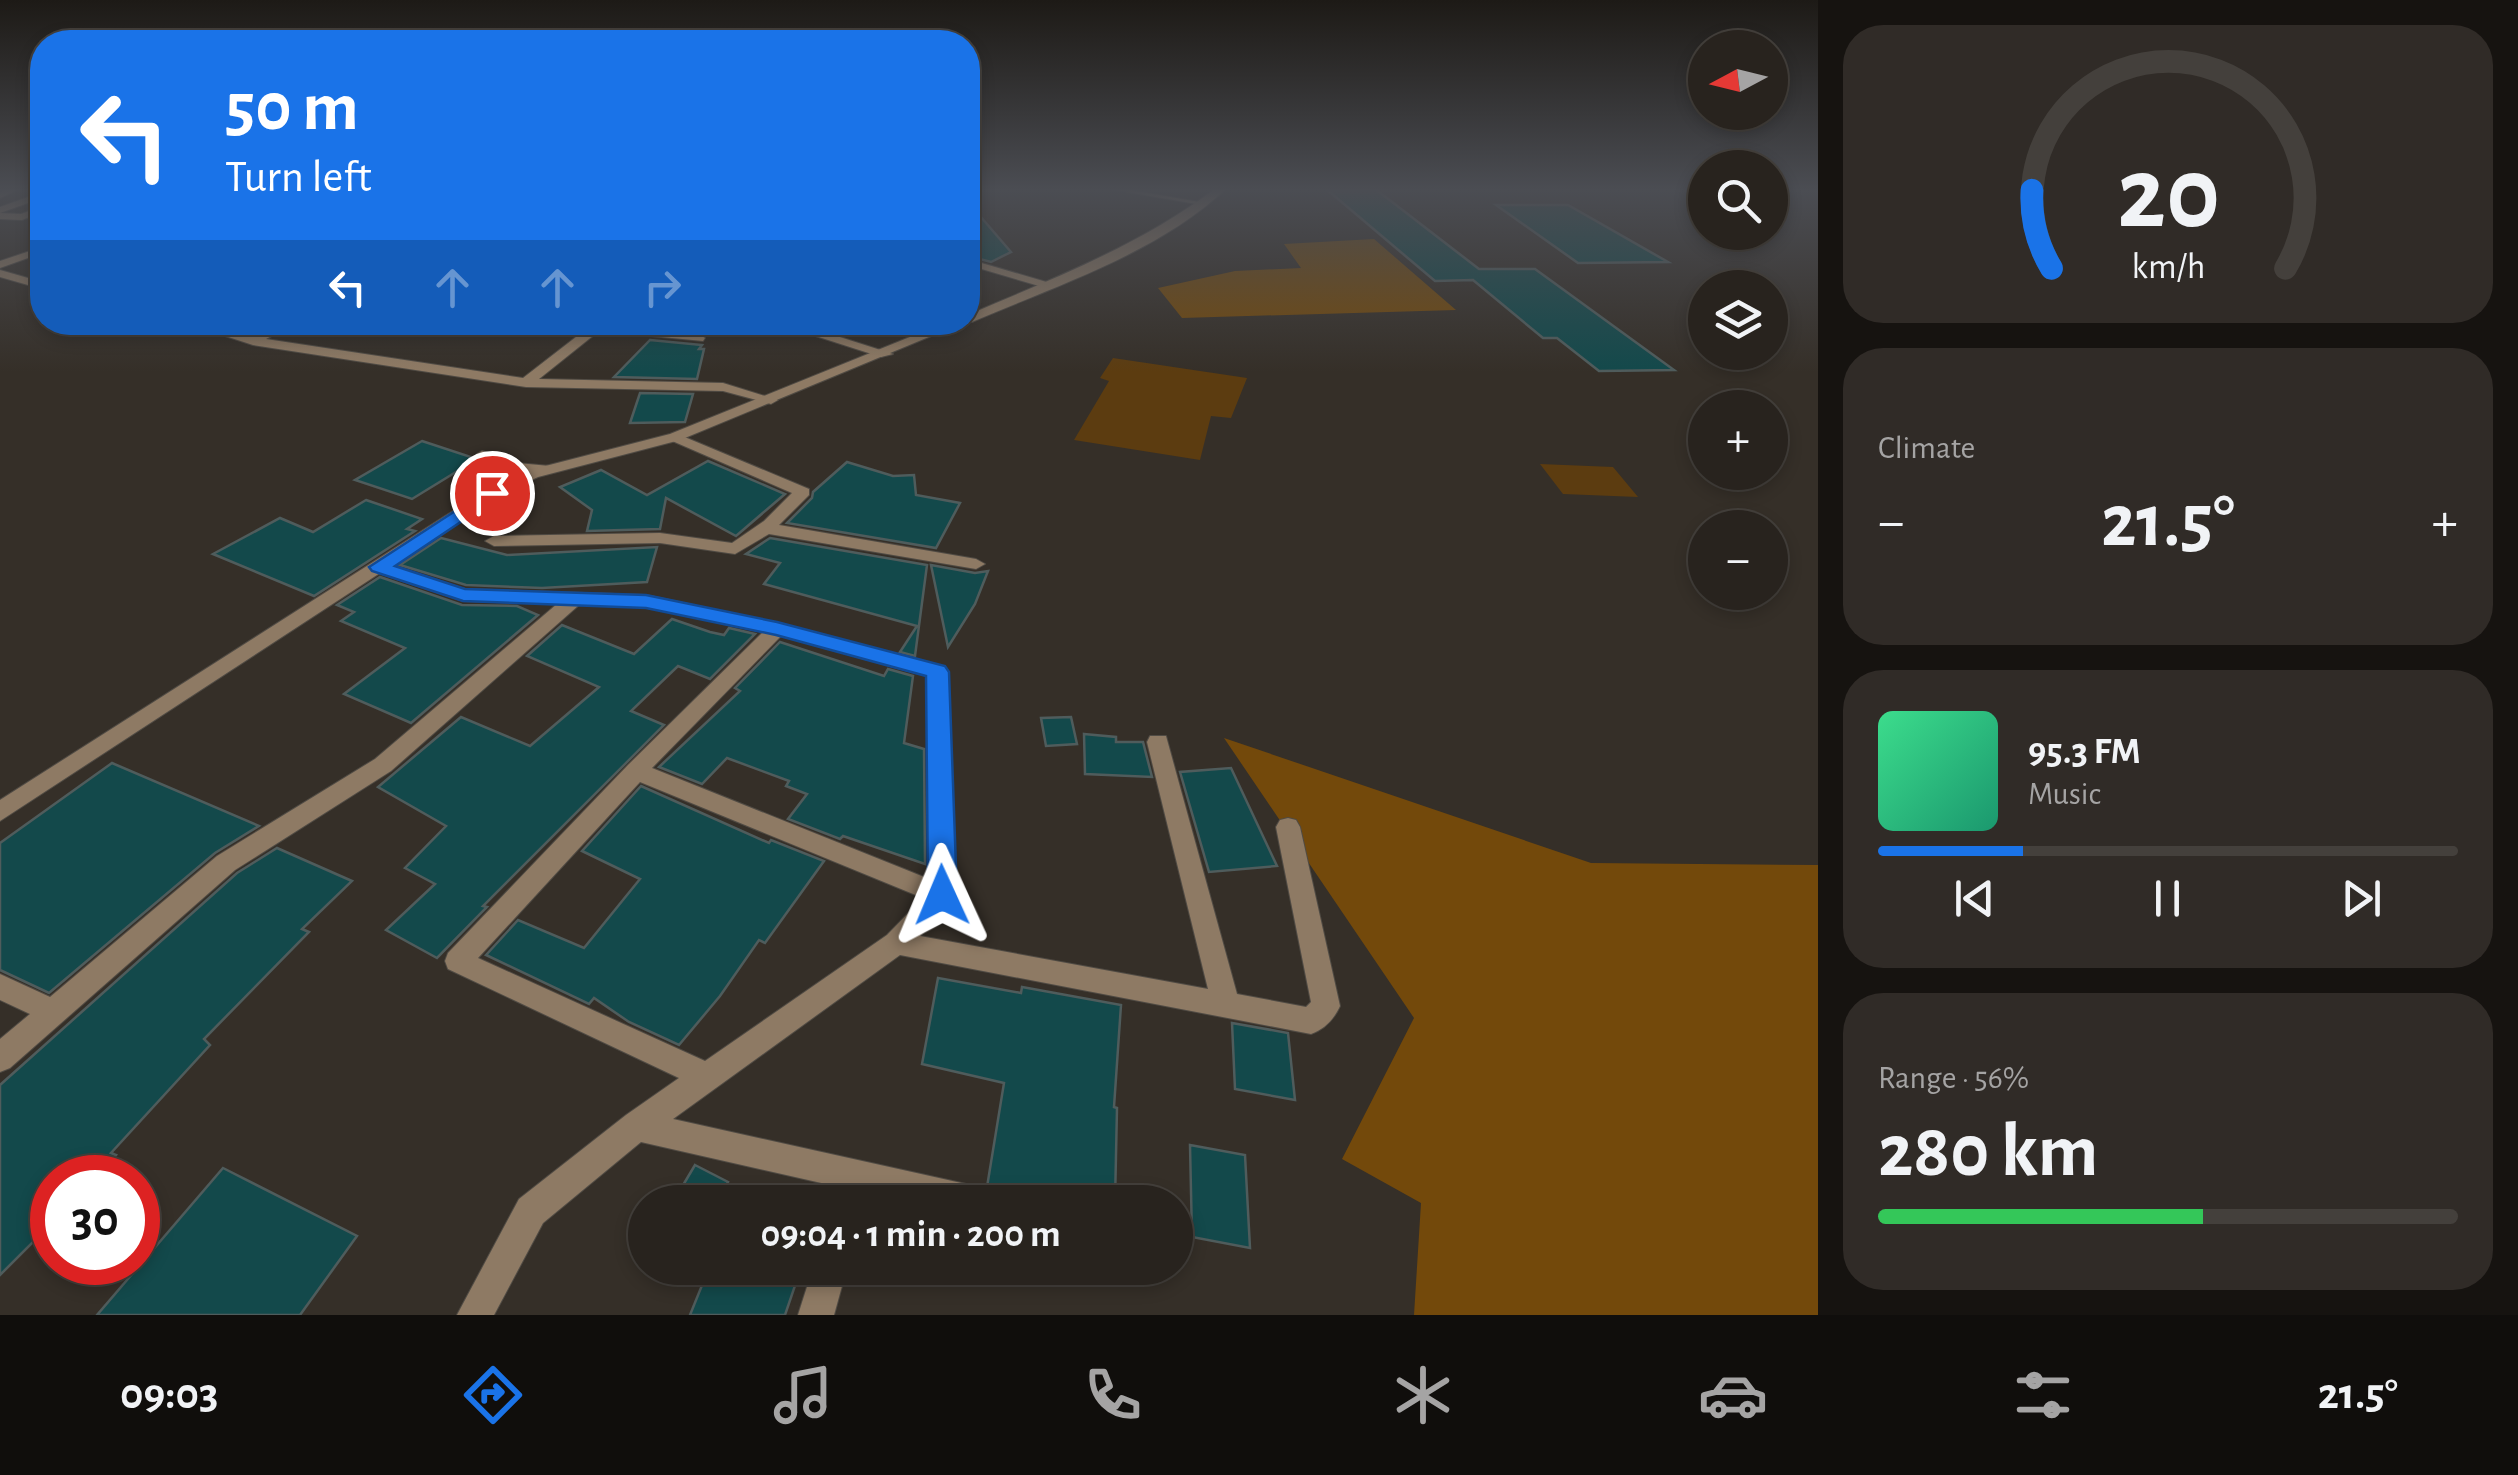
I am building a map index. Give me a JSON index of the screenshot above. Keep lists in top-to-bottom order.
{
  "north": "left",
  "page": {
    "map_buttons": ["+", "−"],
    "turn": ["50 m", "Turn left"],
    "tile": [
      "Climate",
      ["Range · 56%", "280 km"]
    ],
    "heat": ["−", "21.5°", "+"],
    "song": ["95.3 FM", "Music"],
    "limit": "30",
    "trip": "09:04 · 1 min · 200 m",
    "tabs": ["09:03", "21.5°"],
    "gauge": ["20", "km/h"]
  }
}
